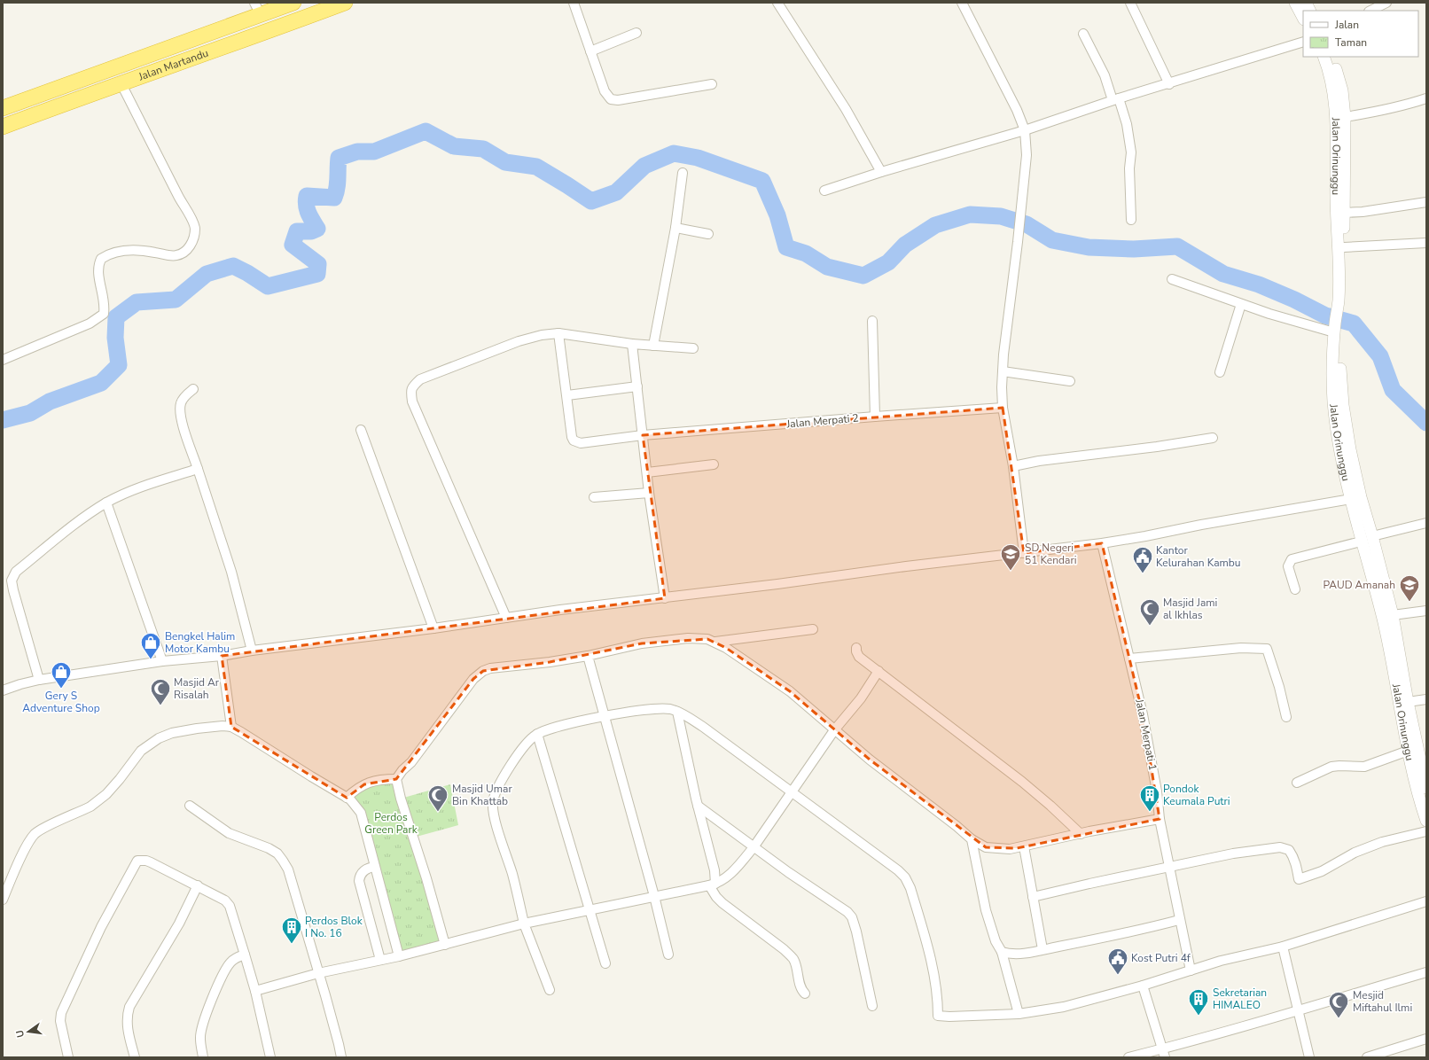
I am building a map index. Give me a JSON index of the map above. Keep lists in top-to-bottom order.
{
  "streets": {
    "highway": ["Jalan Martandu"],
    "street": ["Jalan Orinunggu", "Jalan Merpati 2", "Jalan Merpati 1"]
  },
  "parks": ["Perdos Green Park"],
  "places": {
    "school or university": ["SD Negeri 51 Kendari", "PAUD Amanah"],
    "public building": ["Kantor Kelurahan Kambu", "Kost Putri 4f"],
    "mosque": [
      "Masjid Jami al Ikhlas",
      "Masjid Ar Risalah",
      "Masjid Umar Bin Khattab",
      "Mesjid Miftahul Ilmi"
    ],
    "shop": ["Bengkel Halim Motor Kambu", "Gery S Adventure Shop"],
    "building": ["Pondok Keumala Putri", "Perdos Blok I No. 16", "Sekretarian HIMALEO"]
  },
  "legend": ["Jalan", "Taman"],
  "north": "left"
}
